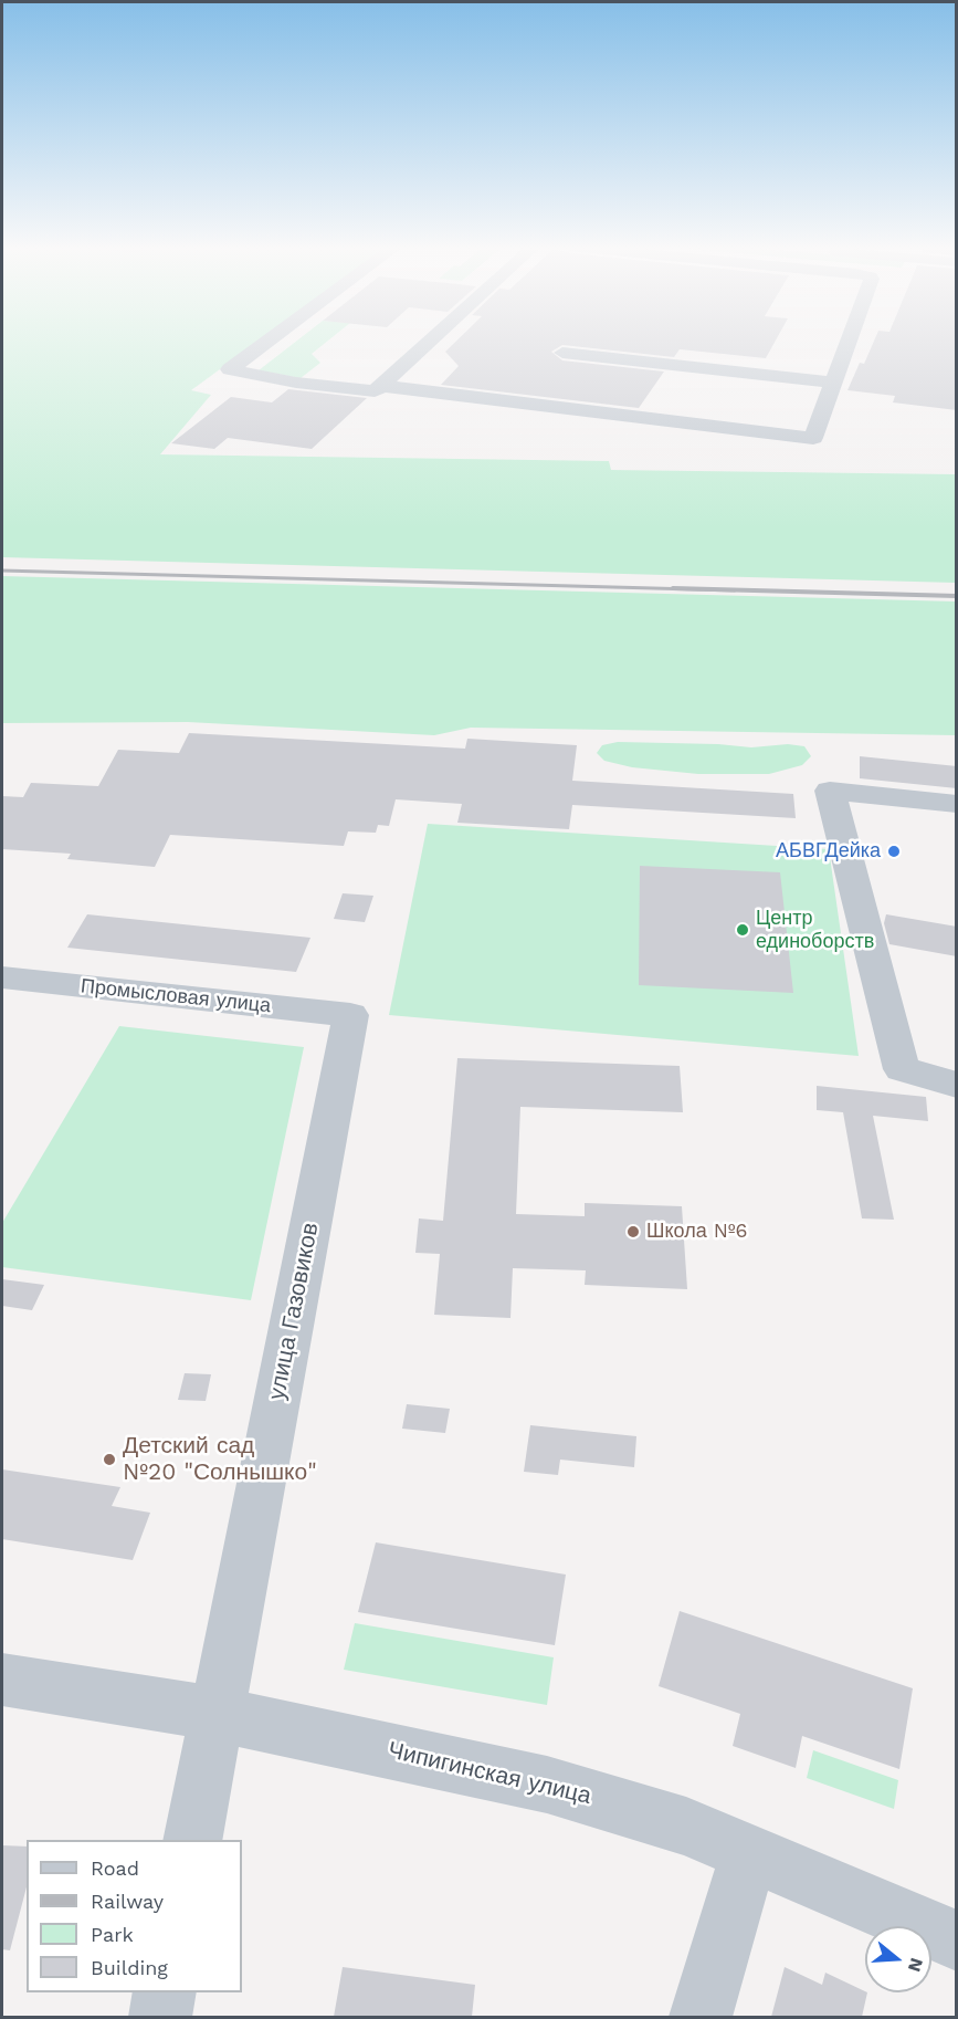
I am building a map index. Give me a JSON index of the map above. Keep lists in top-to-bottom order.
{
  "streets": {
    "street": ["Промысловая улица", "улица Газовиков", "Чипигинская улица"]
  },
  "crossings": [
    ["Промысловая улица", "улица Газовиков"],
    ["улица Газовиков", "Чипигинская улица"]
  ],
  "places": [
    "АБВГДейка",
    "Центр единоборств",
    "Школа №6",
    "Детский сад №20 \"Солнышко\""
  ],
  "legend": [
    "Road",
    "Railway",
    "Park",
    "Building"
  ],
  "north": "right"
}
